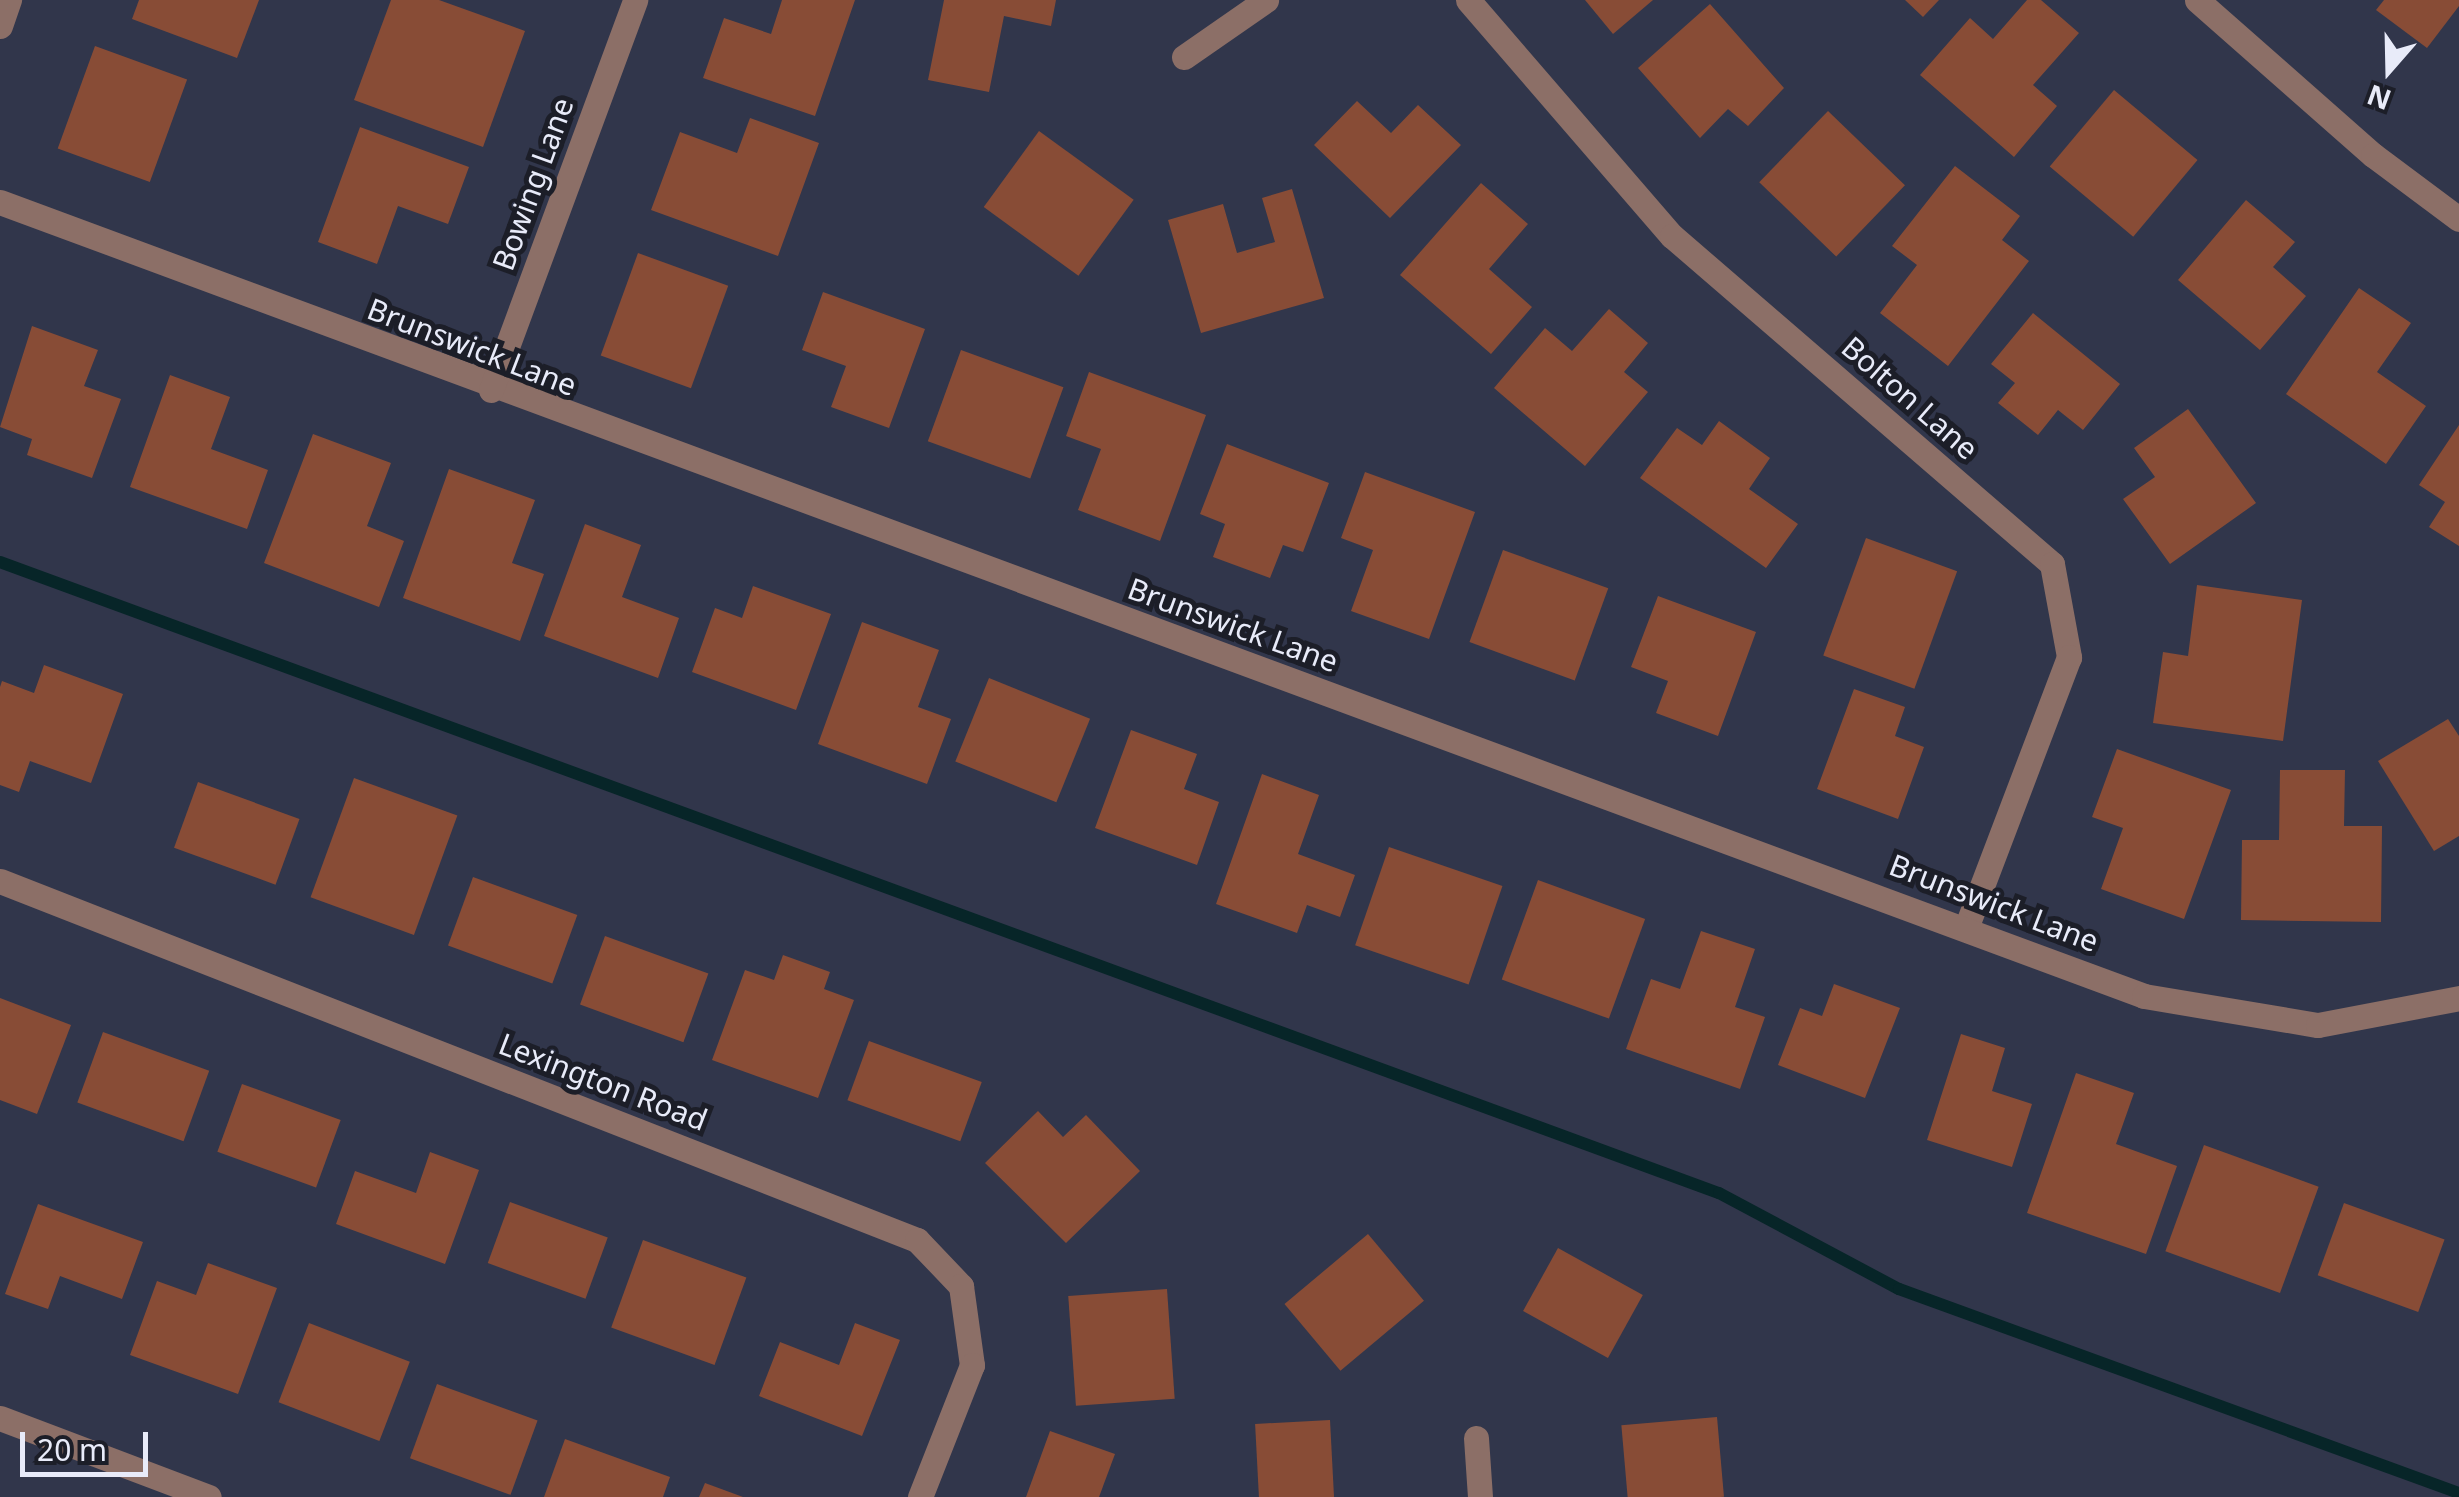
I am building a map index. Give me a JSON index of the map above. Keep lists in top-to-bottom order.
{
  "streets": {
    "street": [
      "Bowing Lane",
      "Brunswick Lane",
      "Bolton Lane",
      "Lexington Road"
    ]
  },
  "crossings": [
    ["Bowing Lane", "Brunswick Lane"],
    ["Brunswick Lane", "Bolton Lane"]
  ],
  "scale_bar": "20 m",
  "north": "bottom"
}
